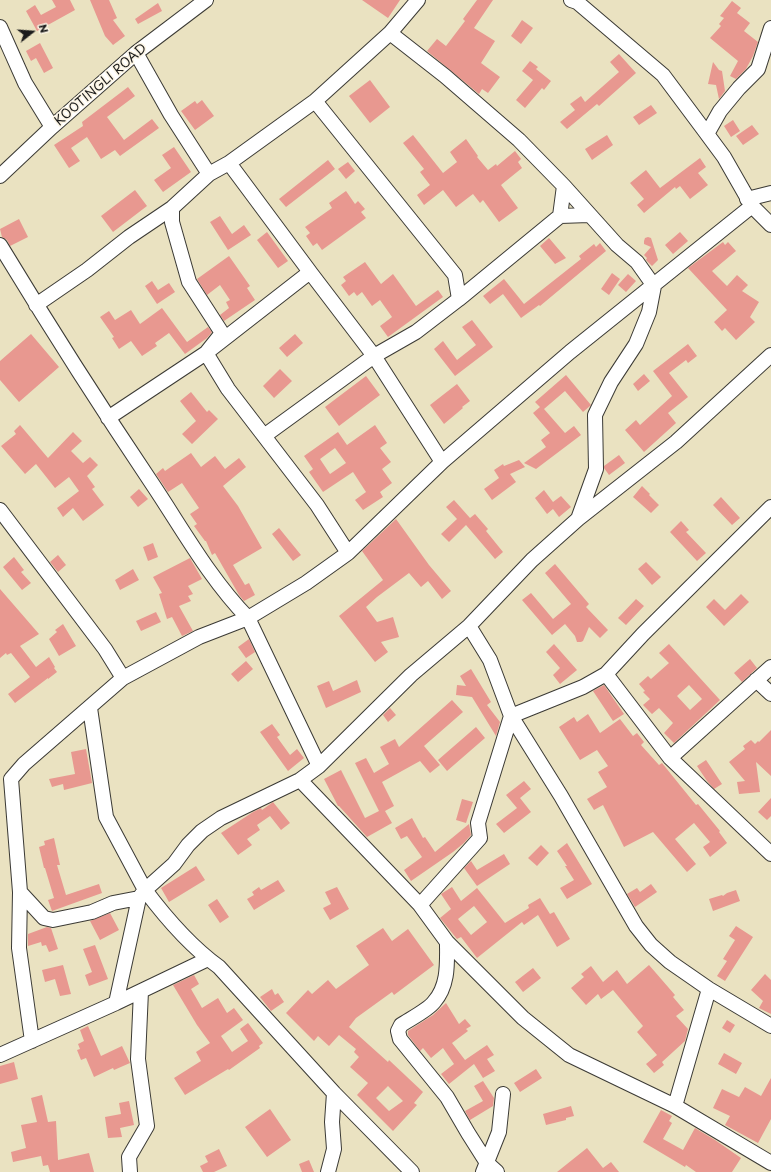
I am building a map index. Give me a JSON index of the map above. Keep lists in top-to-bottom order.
{
  "streets": {
    "street": ["KOOTINGLI ROAD"]
  },
  "north": "right"
}
